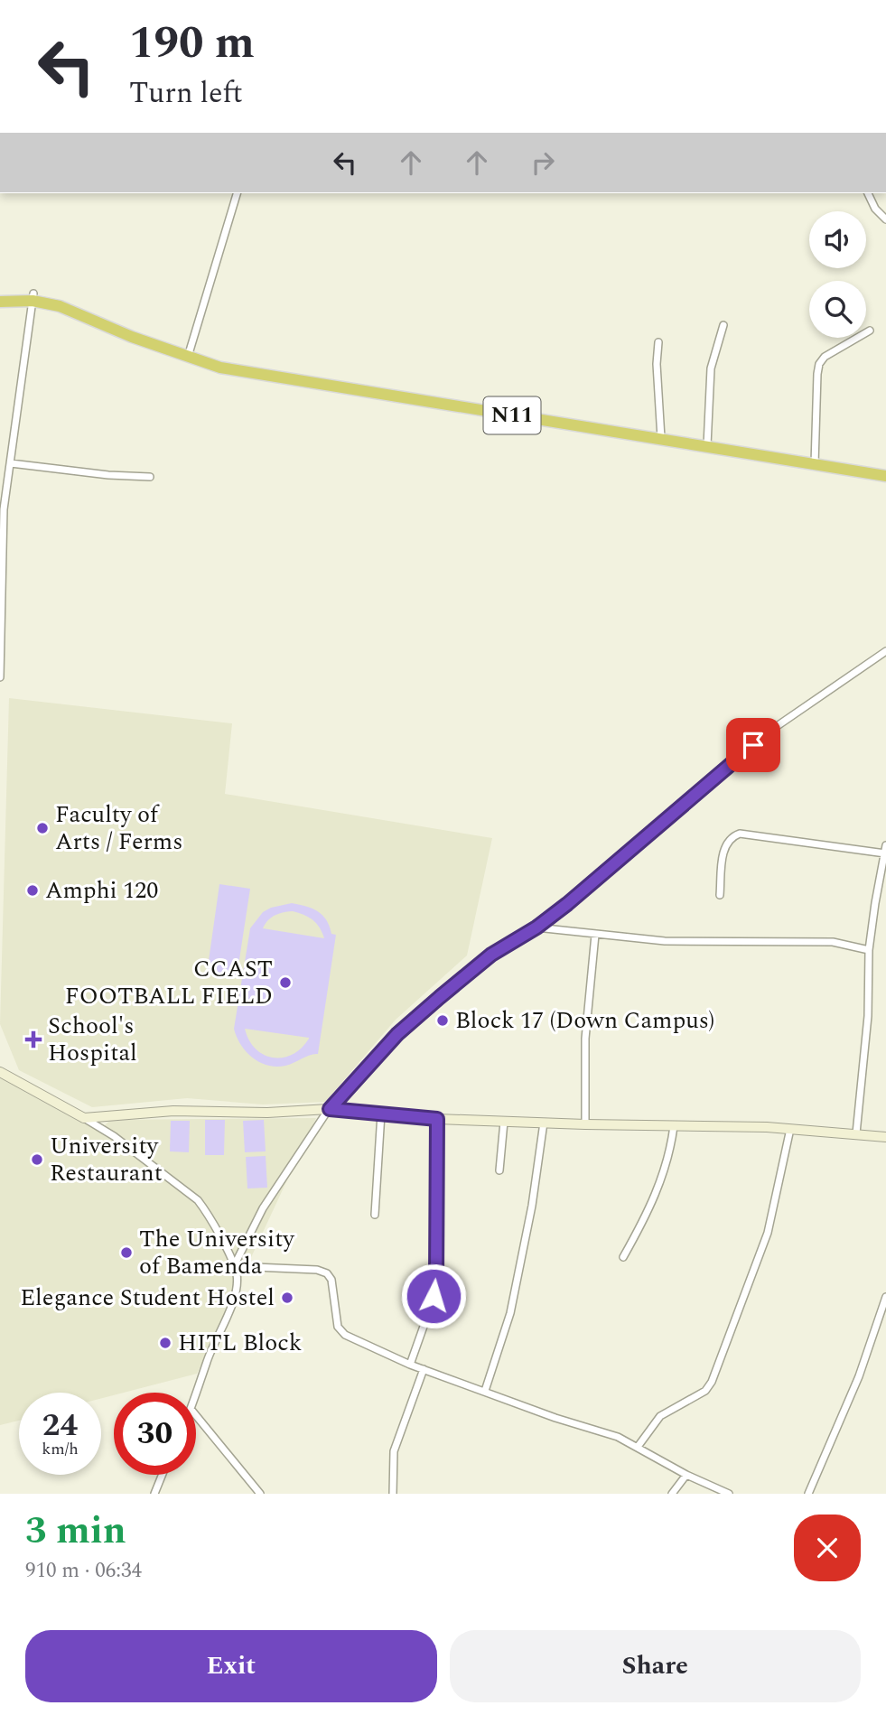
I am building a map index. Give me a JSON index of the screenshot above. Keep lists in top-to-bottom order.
{
  "streets": {
    "highway": ["N11"]
  },
  "places": {
    "other": [
      "Faculty of Arts / Ferms",
      "Amphi 120",
      "CCAST FOOTBALL FIELD",
      "Block 17 (Down Campus)",
      "University Restaurant",
      "The University of Bamenda",
      "Elegance Student Hostel",
      "HITL Block"
    ],
    "health": ["School's Hospital"]
  },
  "page": {
    "turn": ["190 m", "Turn left"],
    "speed": "24 km/h",
    "limit": "30",
    "heading": ["3 min", "910 m · 06:34"],
    "buttons": ["Exit", "Share"]
  }
}
